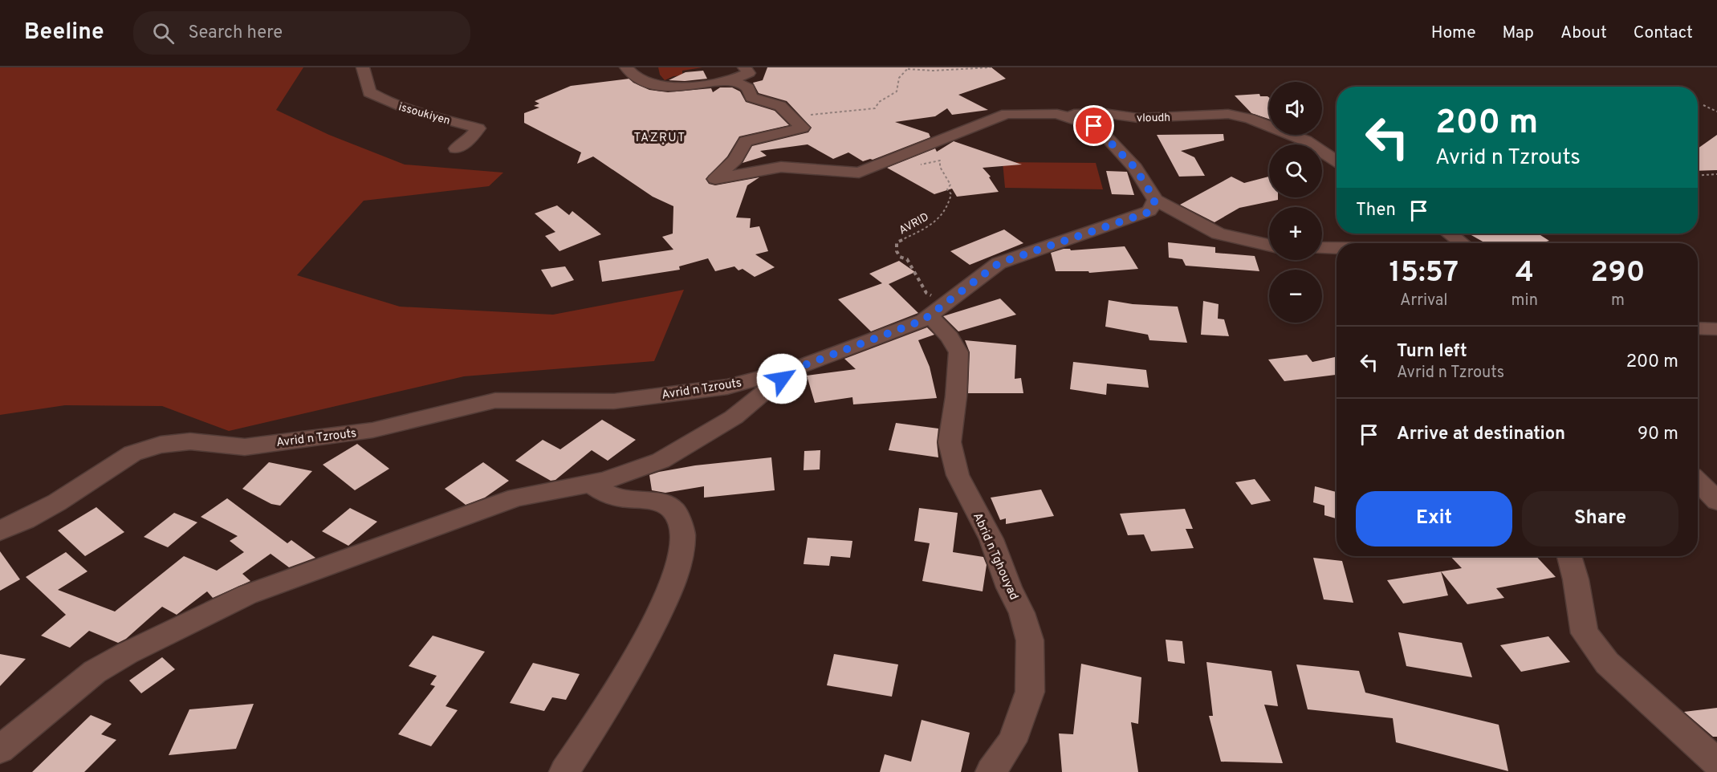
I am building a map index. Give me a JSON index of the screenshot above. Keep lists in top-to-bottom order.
{
  "streets": {
    "street": [
      "issoukiyen",
      "vloudh",
      "Avrid n Tzrouts",
      "Abrid n Tghouyad"
    ],
    "path": ["AVRID"]
  },
  "crossings": [
    ["AVRID", "Avrid n Tzrouts"],
    ["AVRID", "Abrid n Tghouyad"],
    ["Avrid n Tzrouts", "Abrid n Tghouyad"]
  ],
  "districts": ["TAZṚUT"],
  "page": {
    "header": "Beeline",
    "search": "Search here",
    "nav": [
      "Home",
      "Map",
      "About",
      "Contact"
    ],
    "map_buttons": ["+", "−"],
    "turn": ["200 m", "Avrid n Tzrouts"],
    "then": "Then",
    "eta": [
      "15:57",
      "Arrival",
      "4",
      "min",
      "290",
      "m"
    ],
    "list": [
      {
        "name": "Turn left",
        "note": "Avrid n Tzrouts",
        "value": "200 m"
      },
      {
        "name": "Arrive at destination",
        "value": "90 m"
      }
    ],
    "buttons": ["Exit", "Share"]
  }
}
